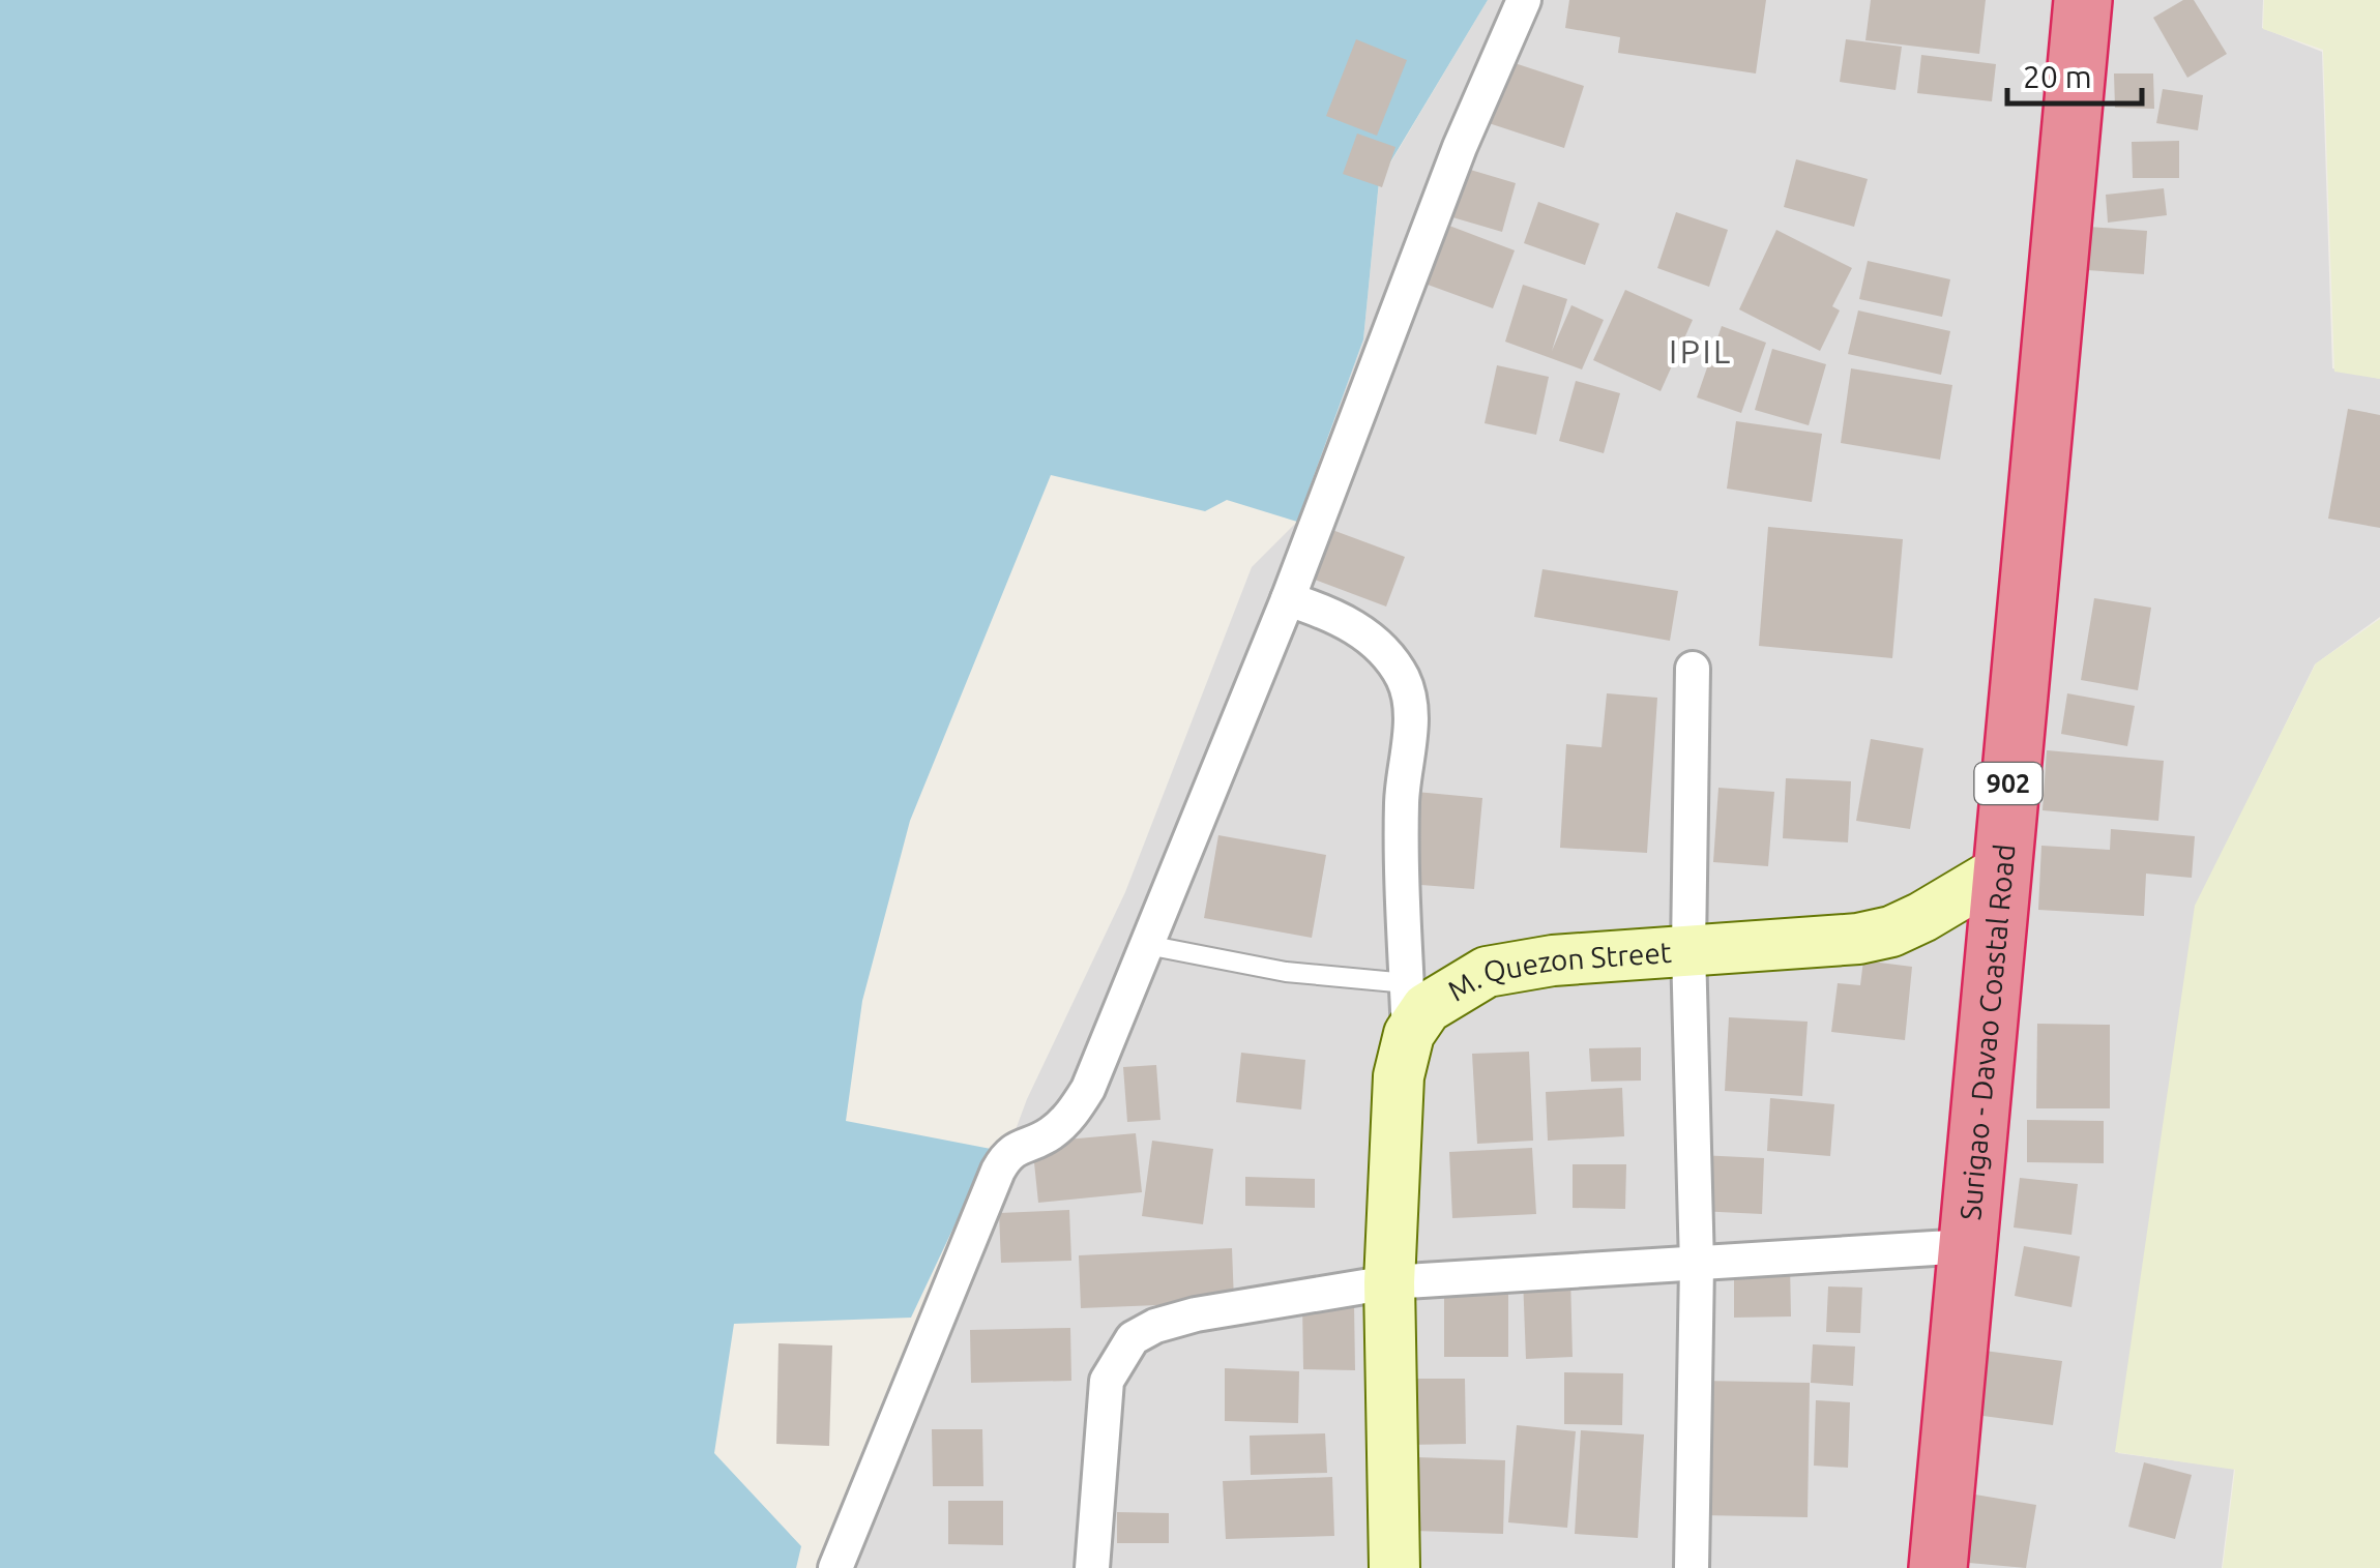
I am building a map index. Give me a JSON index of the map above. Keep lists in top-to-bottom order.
{
  "streets": {
    "highway": ["902", "Surigao - Davao Coastal Road"],
    "street": ["M. Quezon Street"]
  },
  "crossings": [
    ["M. Quezon Street", "Surigao - Davao Coastal Road"]
  ],
  "districts": ["IPIL"],
  "scale_bar": "20 m"
}
